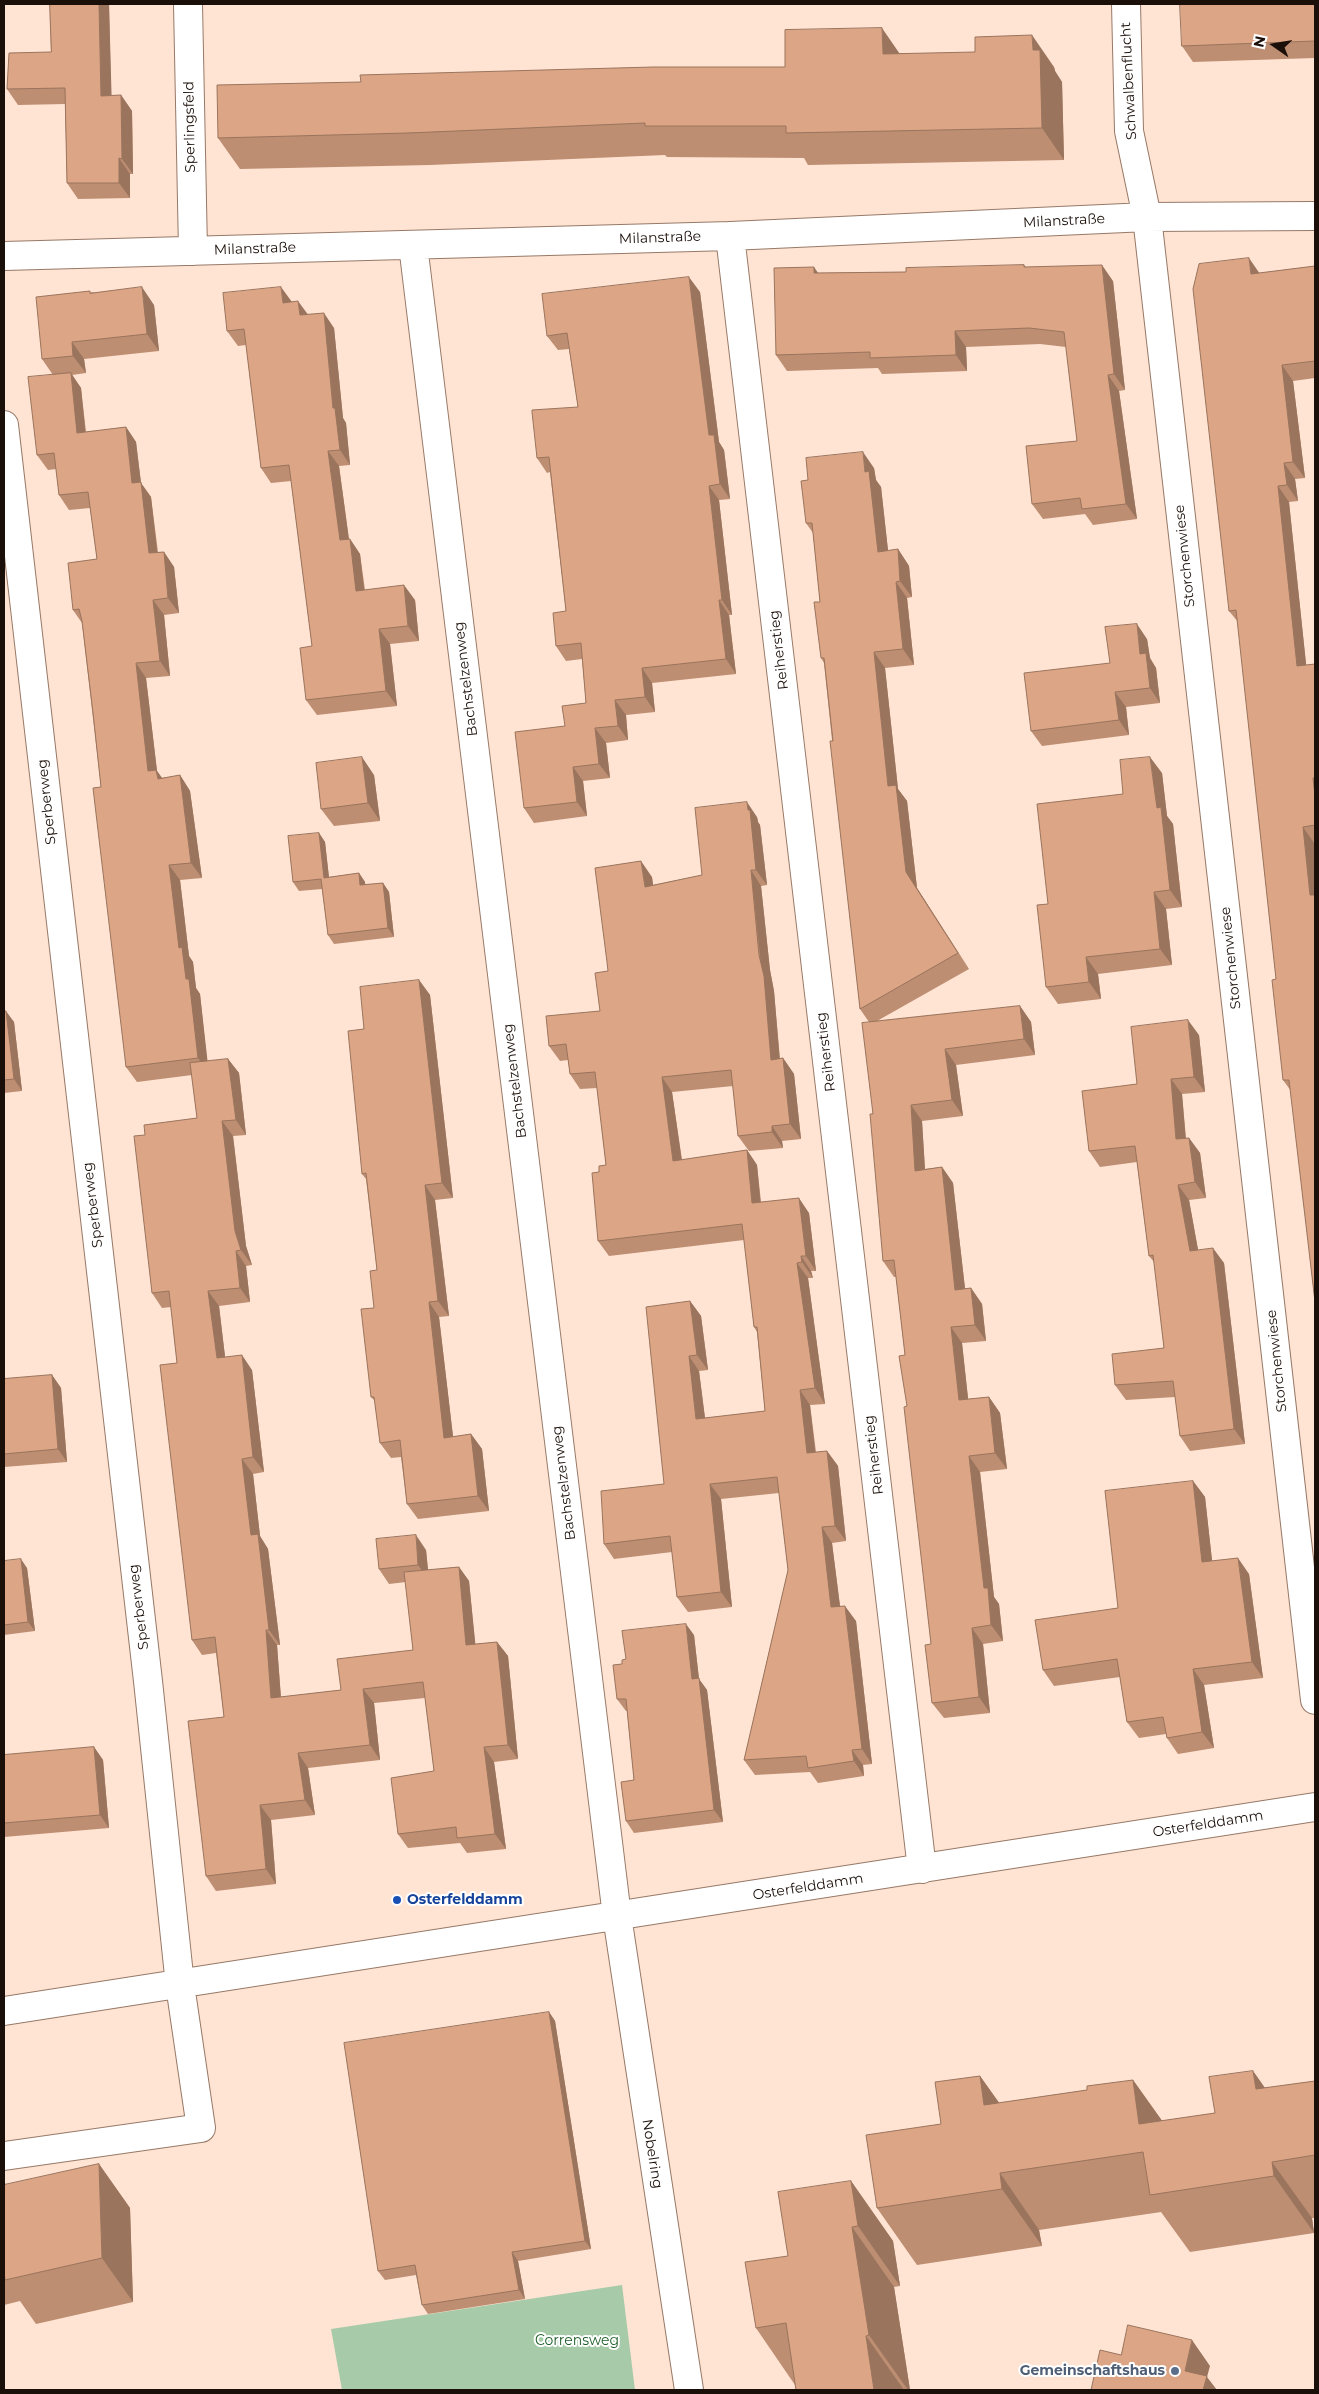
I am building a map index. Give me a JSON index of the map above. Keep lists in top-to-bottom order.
{
  "streets": {
    "street": [
      "Schwalbenflucht",
      "Sperlingsfeld",
      "Milanstraße",
      "Storchenwiese",
      "Reiherstieg",
      "Bachstelzenweg",
      "Sperberweg",
      "Osterfelddamm",
      "Nobelring"
    ]
  },
  "crossings": [
    ["Schwalbenflucht", "Milanstraße"],
    ["Schwalbenflucht", "Storchenwiese"],
    ["Sperlingsfeld", "Milanstraße"],
    ["Milanstraße", "Storchenwiese"],
    ["Milanstraße", "Reiherstieg"],
    ["Milanstraße", "Bachstelzenweg"],
    ["Reiherstieg", "Osterfelddamm"],
    ["Bachstelzenweg", "Osterfelddamm"],
    ["Bachstelzenweg", "Nobelring"],
    ["Sperberweg", "Osterfelddamm"],
    ["Osterfelddamm", "Nobelring"]
  ],
  "parks": ["Corrensweg"],
  "places": ["Osterfelddamm", "Gemeinschaftshaus"],
  "north": "left"
}
